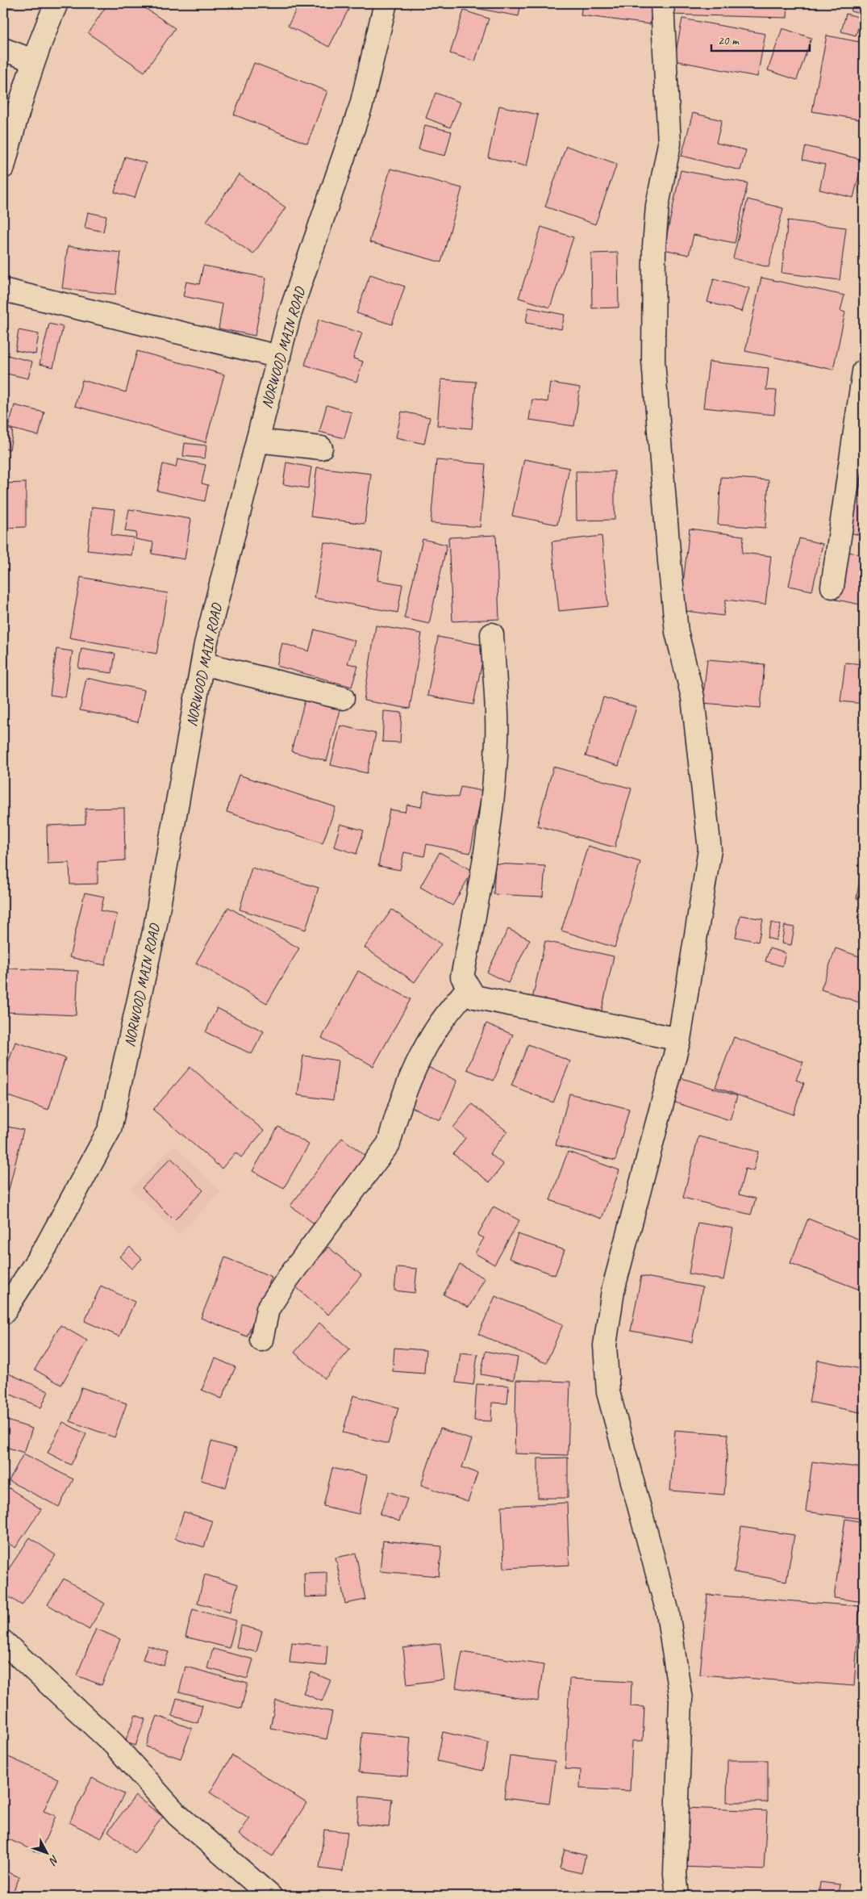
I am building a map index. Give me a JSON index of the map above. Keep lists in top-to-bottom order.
{
  "streets": {
    "street": ["NORWOOD MAIN ROAD"]
  },
  "scale_bar": "20 m",
  "north": "bottom right"
}
